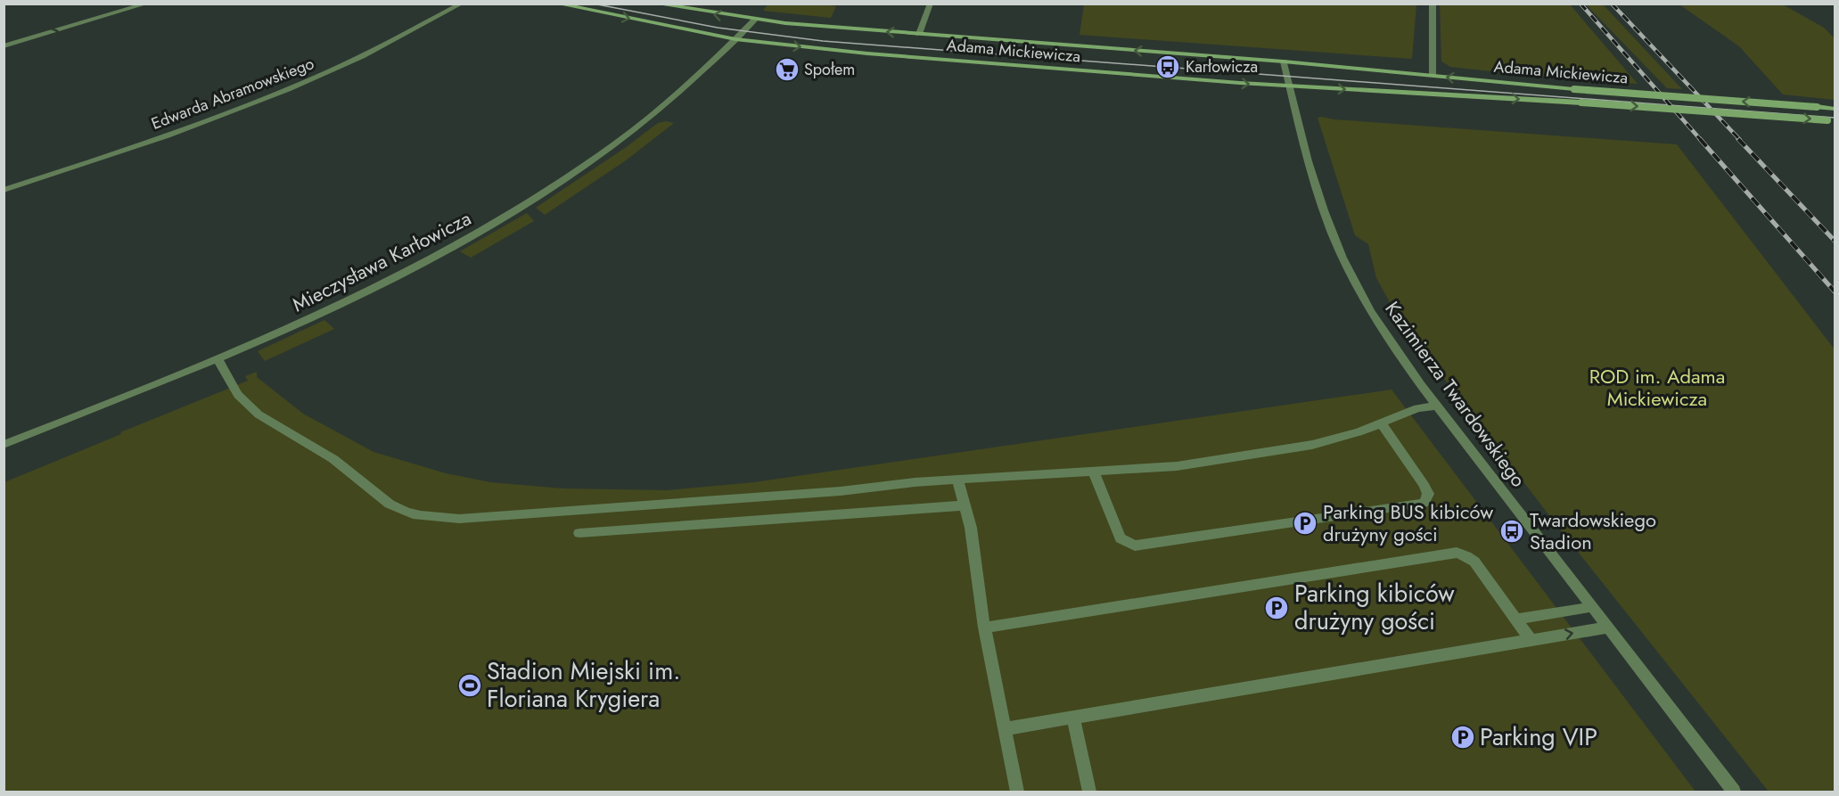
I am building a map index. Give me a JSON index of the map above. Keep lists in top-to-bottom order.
{
  "streets": {
    "street": [
      "Adama Mickiewicza",
      "Edwarda Abramowskiego",
      "Mieczysława Karłowicza",
      "Kazimierza Twardowskiego"
    ]
  },
  "crossings": [
    ["Adama Mickiewicza", "Mieczysława Karłowicza"],
    ["Adama Mickiewicza", "Kazimierza Twardowskiego"]
  ],
  "parks": ["ROD im. Adama Mickiewicza"],
  "places": {
    "bus stop": ["Karłowicza", "Twardowskiego Stadion"],
    "supermarket": ["Społem"],
    "parking": ["Parking BUS kibiców drużyny gości", "Parking kibiców drużyny gości", "Parking VIP"],
    "sports": ["Stadion Miejski im. Floriana Krygiera"]
  }
}
